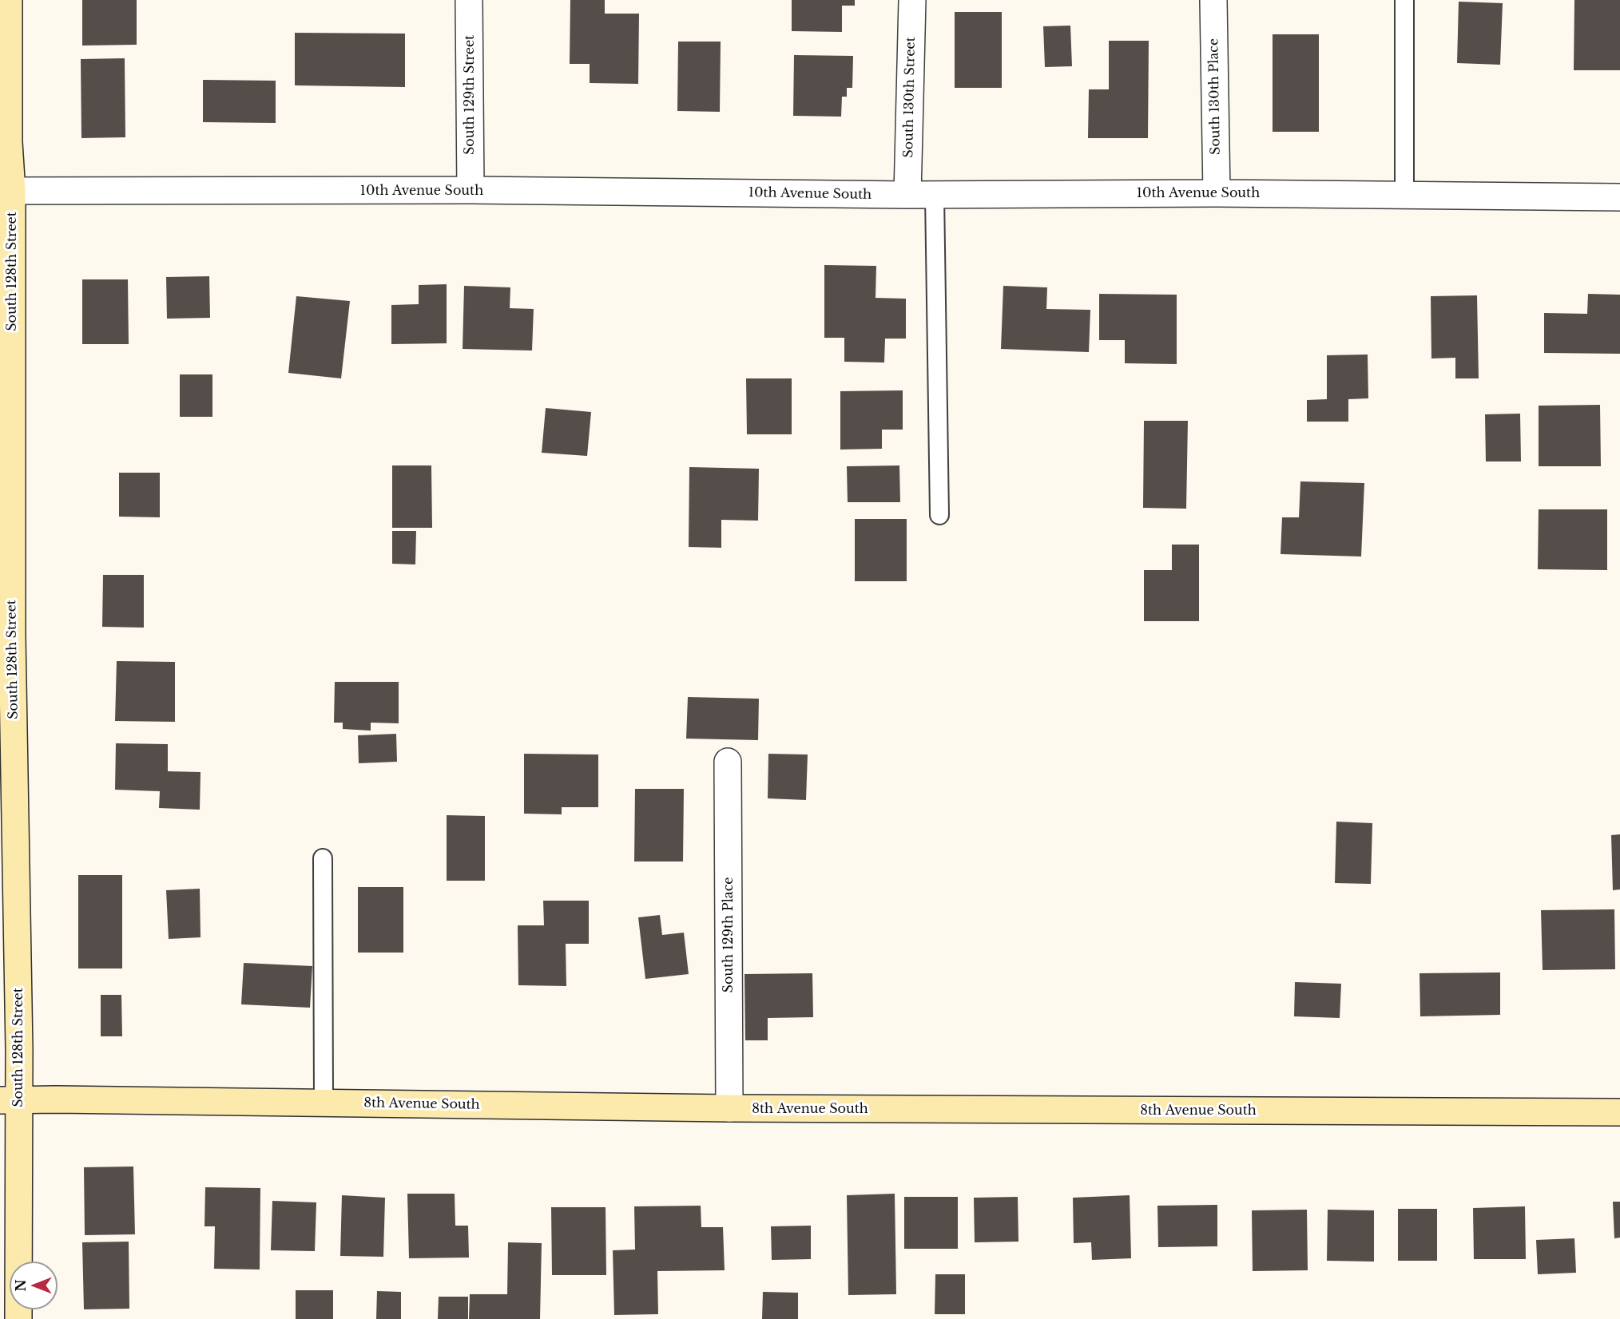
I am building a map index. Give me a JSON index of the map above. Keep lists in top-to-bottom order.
{
  "streets": {
    "street": [
      "South 129th Street",
      "South 130th Place",
      "South 130th Street",
      "10th Avenue South",
      "South 128th Street",
      "South 129th Place",
      "8th Avenue South"
    ]
  },
  "crossings": [
    ["South 129th Street", "10th Avenue South"],
    ["South 130th Place", "10th Avenue South"],
    ["South 130th Street", "10th Avenue South"],
    ["10th Avenue South", "South 128th Street"],
    ["South 128th Street", "8th Avenue South"],
    ["South 129th Place", "8th Avenue South"]
  ],
  "north": "left"
}
